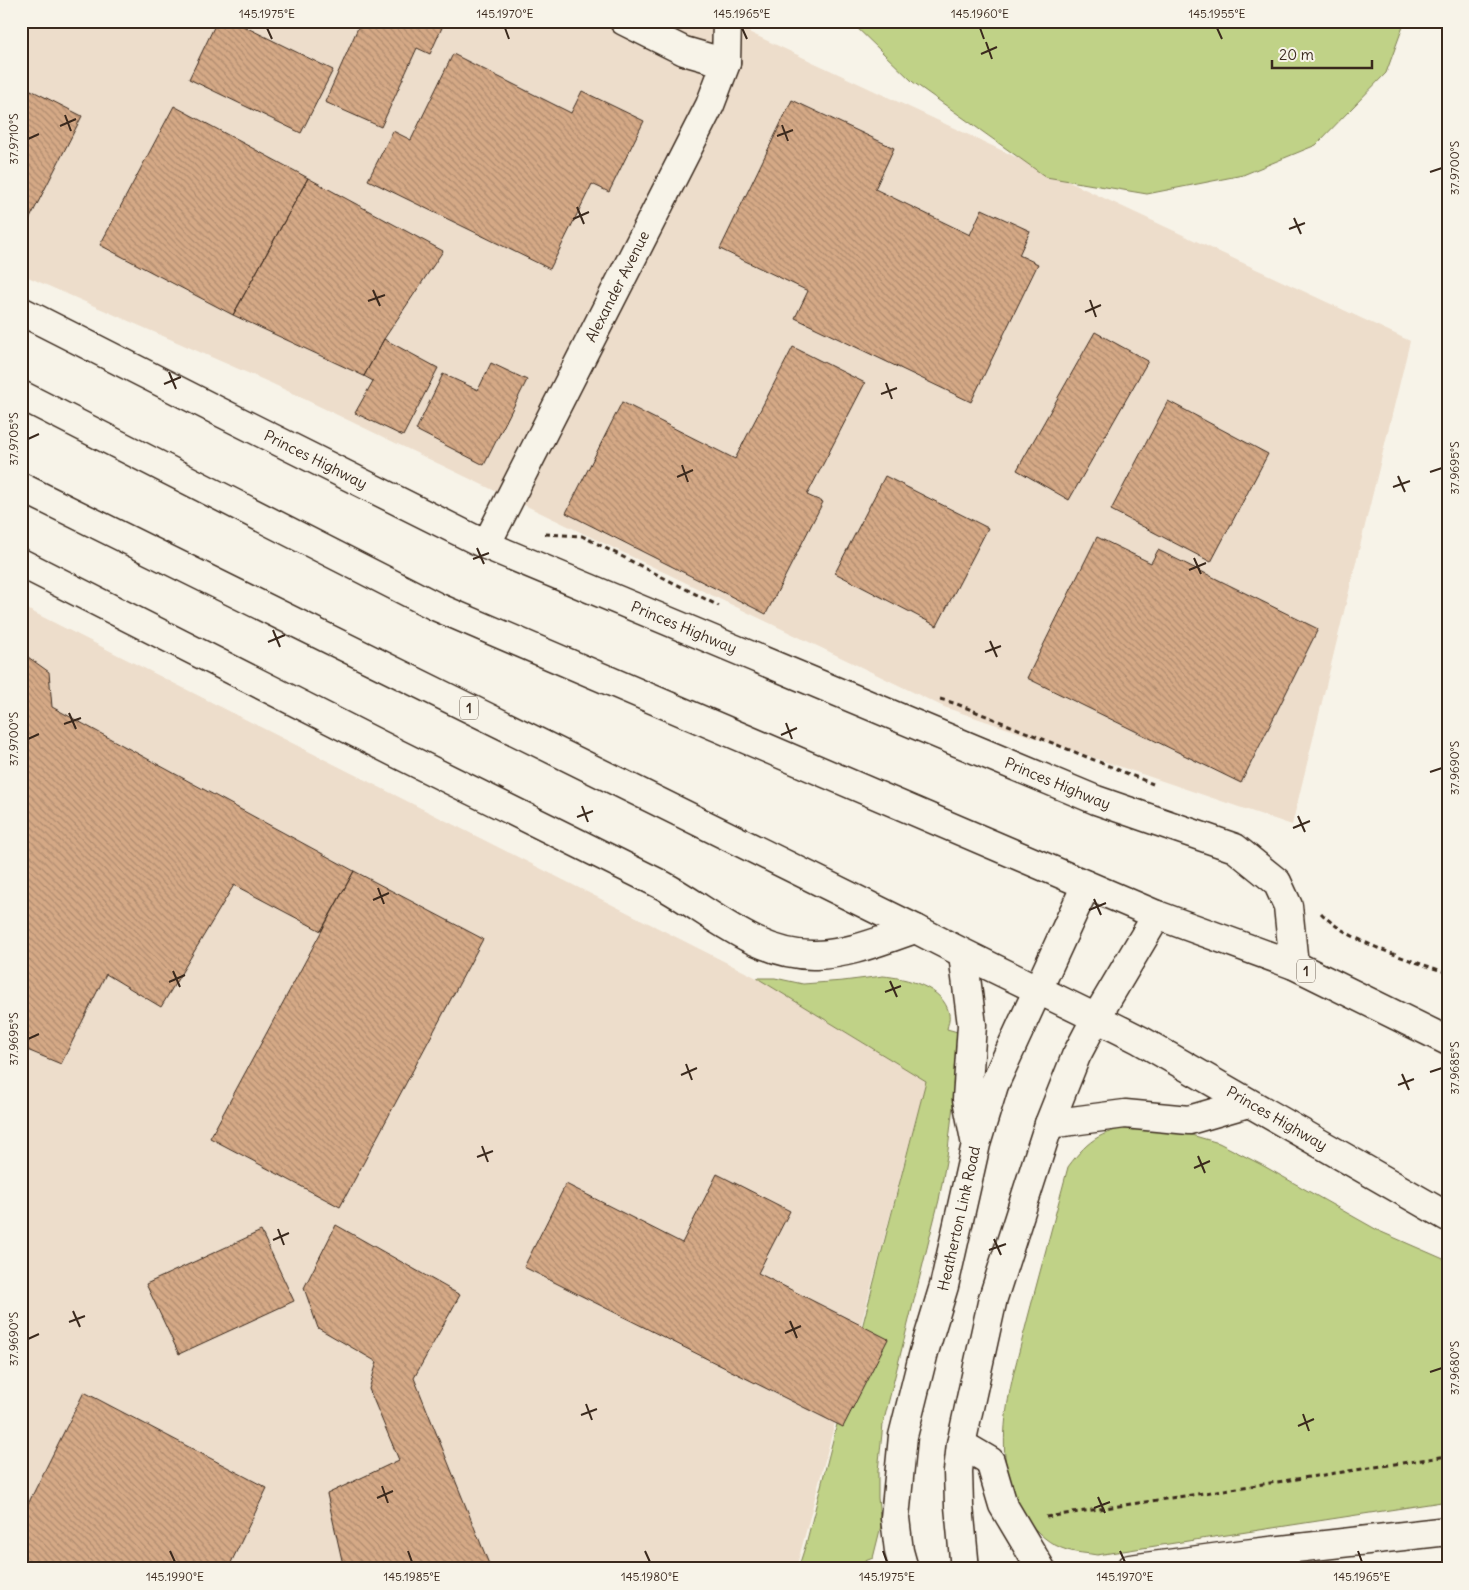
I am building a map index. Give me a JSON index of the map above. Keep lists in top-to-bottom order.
{
  "streets": {
    "main road": [
      "Alexander Avenue",
      "Princes Highway",
      "1",
      "Heatherton Link Road"
    ]
  },
  "crossings": [
    ["Alexander Avenue", "Princes Highway"],
    ["Princes Highway", "1"],
    ["Princes Highway", "Heatherton Link Road"],
    ["1", "Heatherton Link Road"]
  ],
  "scale_bar": "20 m",
  "coordinates": [
    "145.1975°E",
    "145.1970°E",
    "145.1965°E",
    "145.1960°E",
    "145.1955°E",
    "37.9710°S",
    "37.9700°S",
    "37.9705°S",
    "37.9695°S",
    "37.9690°S",
    "37.9685°S",
    "37.9680°S",
    "145.1990°E",
    "145.1985°E",
    "145.1980°E"
  ]
}
